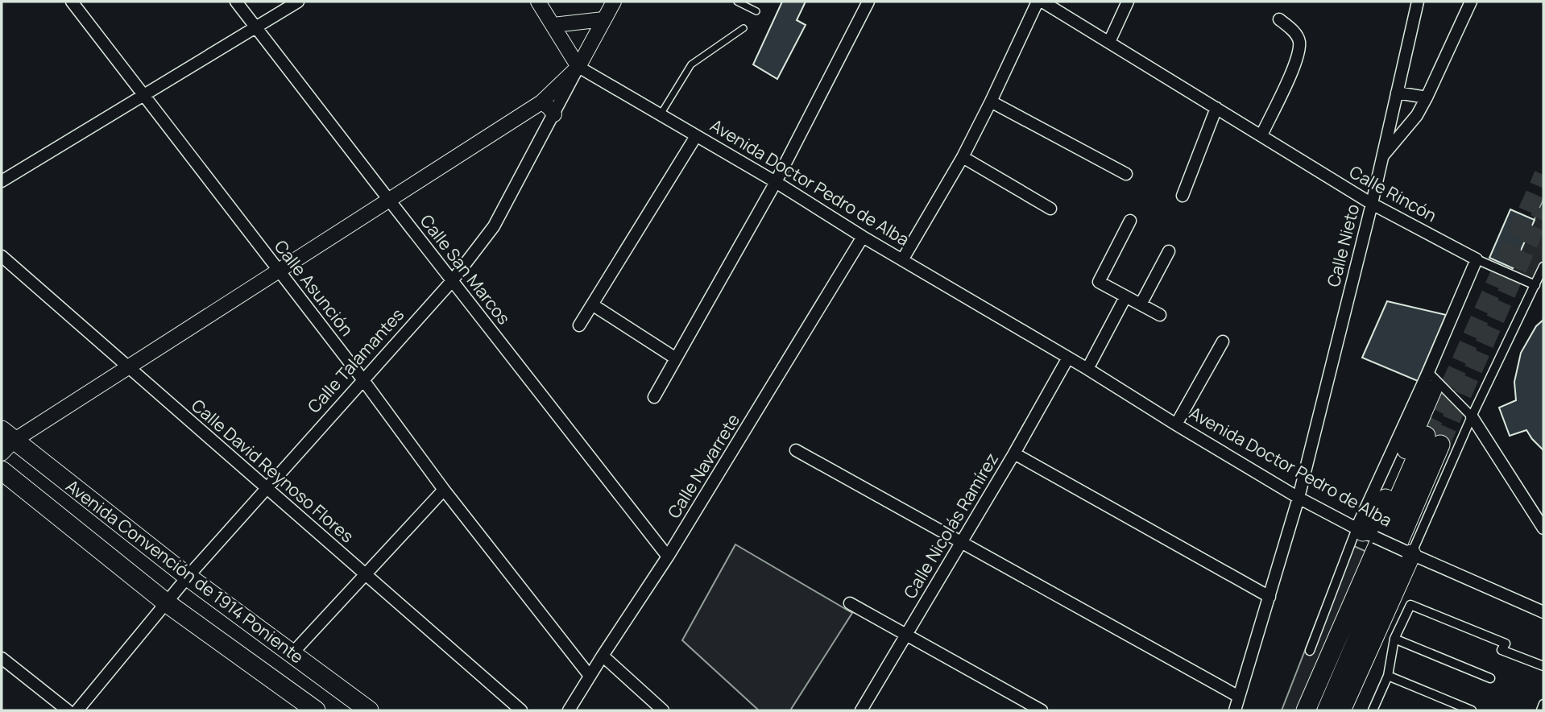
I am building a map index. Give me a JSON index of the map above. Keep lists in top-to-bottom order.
{
  "streets": {
    "main road": ["Avenida Convención de 1914 Poniente"],
    "street": [
      "Avenida Doctor Pedro de Alba",
      "Calle Rincón",
      "Calle Nieto",
      "Calle San Marcos",
      "Calle Asunción",
      "Calle Talamantes",
      "Calle Navarrete",
      "Calle David Reynoso Flores",
      "Calle Nicolás Ramírez"
    ]
  },
  "crossings": [
    ["Avenida Doctor Pedro de Alba", "Calle Nieto"],
    ["Avenida Doctor Pedro de Alba", "Calle Talamantes"],
    ["Avenida Doctor Pedro de Alba", "Calle Navarrete"],
    ["Avenida Doctor Pedro de Alba", "Calle Nicolás Ramírez"],
    ["Calle Rincón", "Calle Nieto"],
    ["Calle San Marcos", "Calle Talamantes"],
    ["Calle San Marcos", "Calle Navarrete"],
    ["Calle Asunción", "Calle Talamantes"],
    ["Calle Asunción", "Calle Navarrete"],
    ["Calle Talamantes", "Calle David Reynoso Flores"],
    ["Calle Talamantes", "Avenida Convención de 1914 Poniente"]
  ]
}
